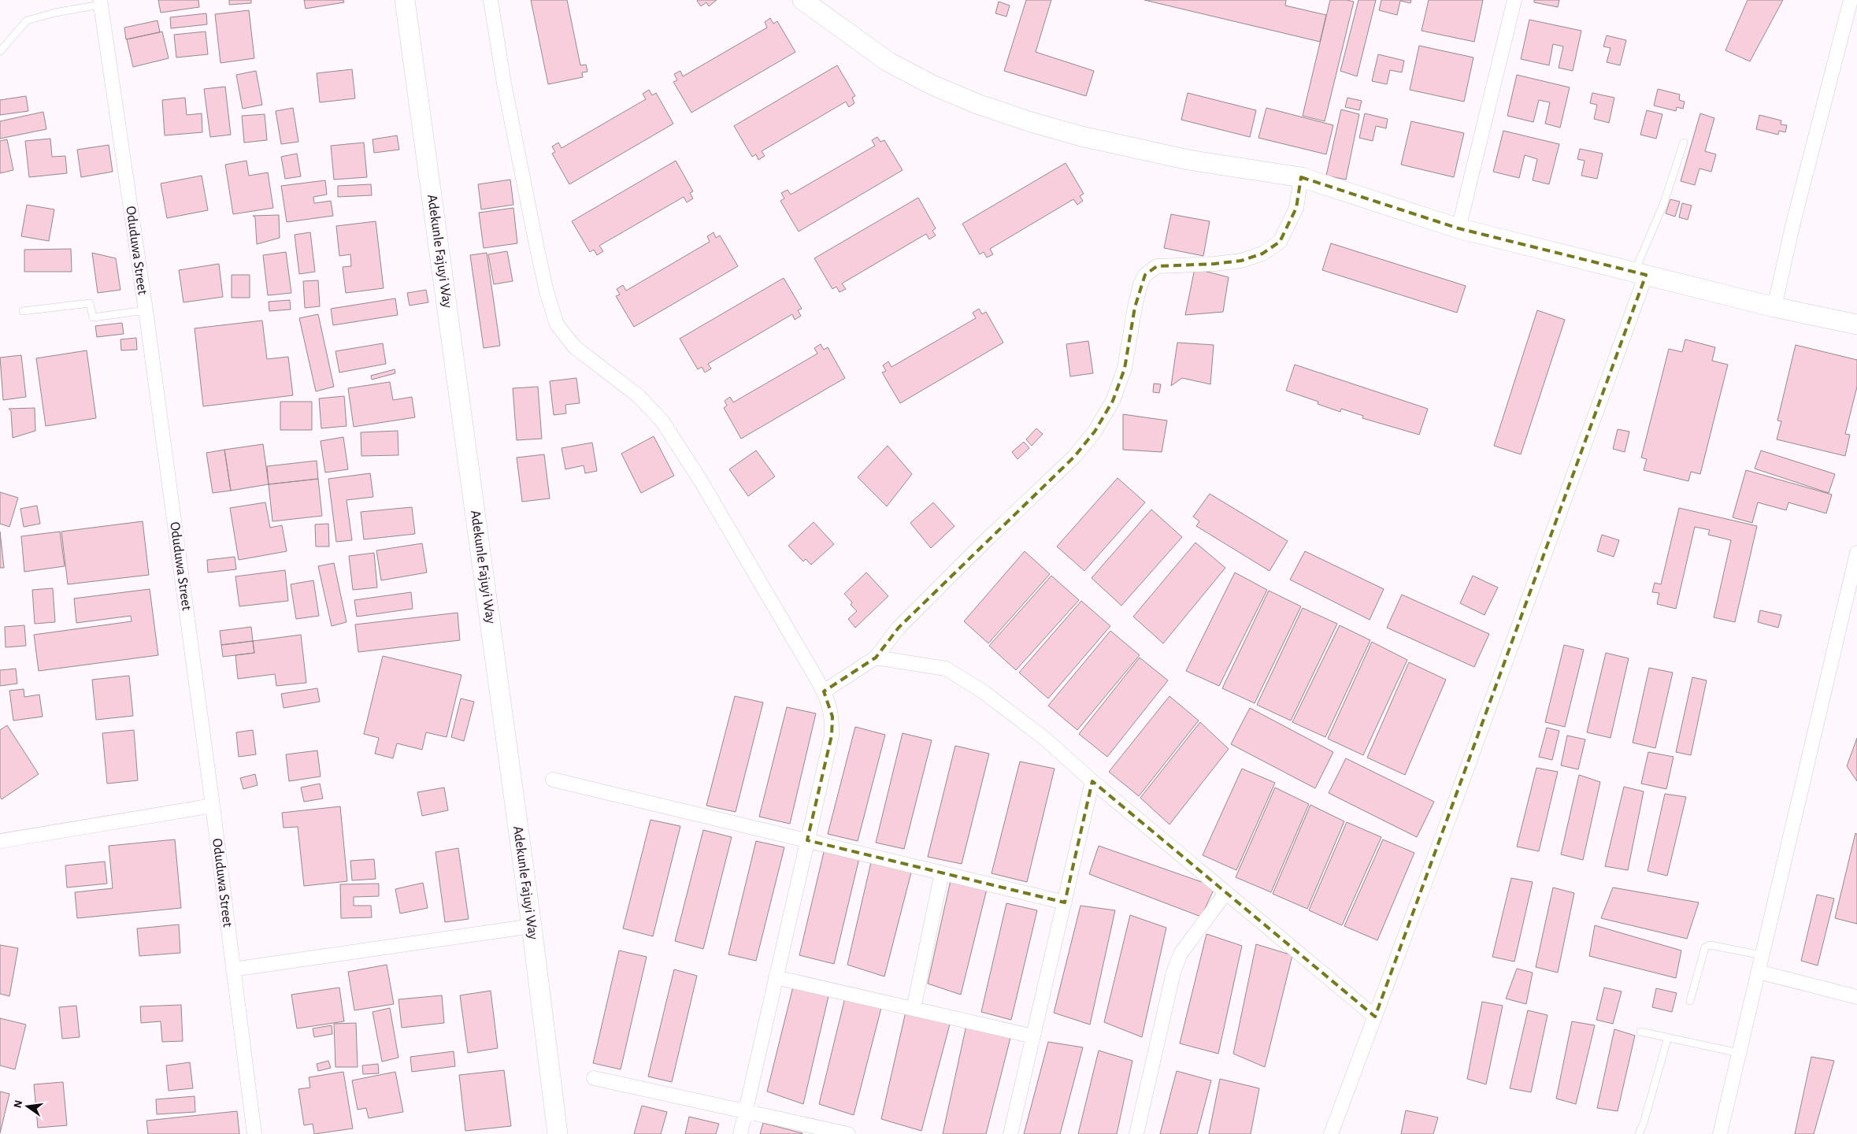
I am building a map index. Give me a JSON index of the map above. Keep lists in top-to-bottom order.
{
  "streets": {
    "street": ["Oduduwa Street", "Adekunle Fajuyi Way"]
  },
  "north": "left"
}
